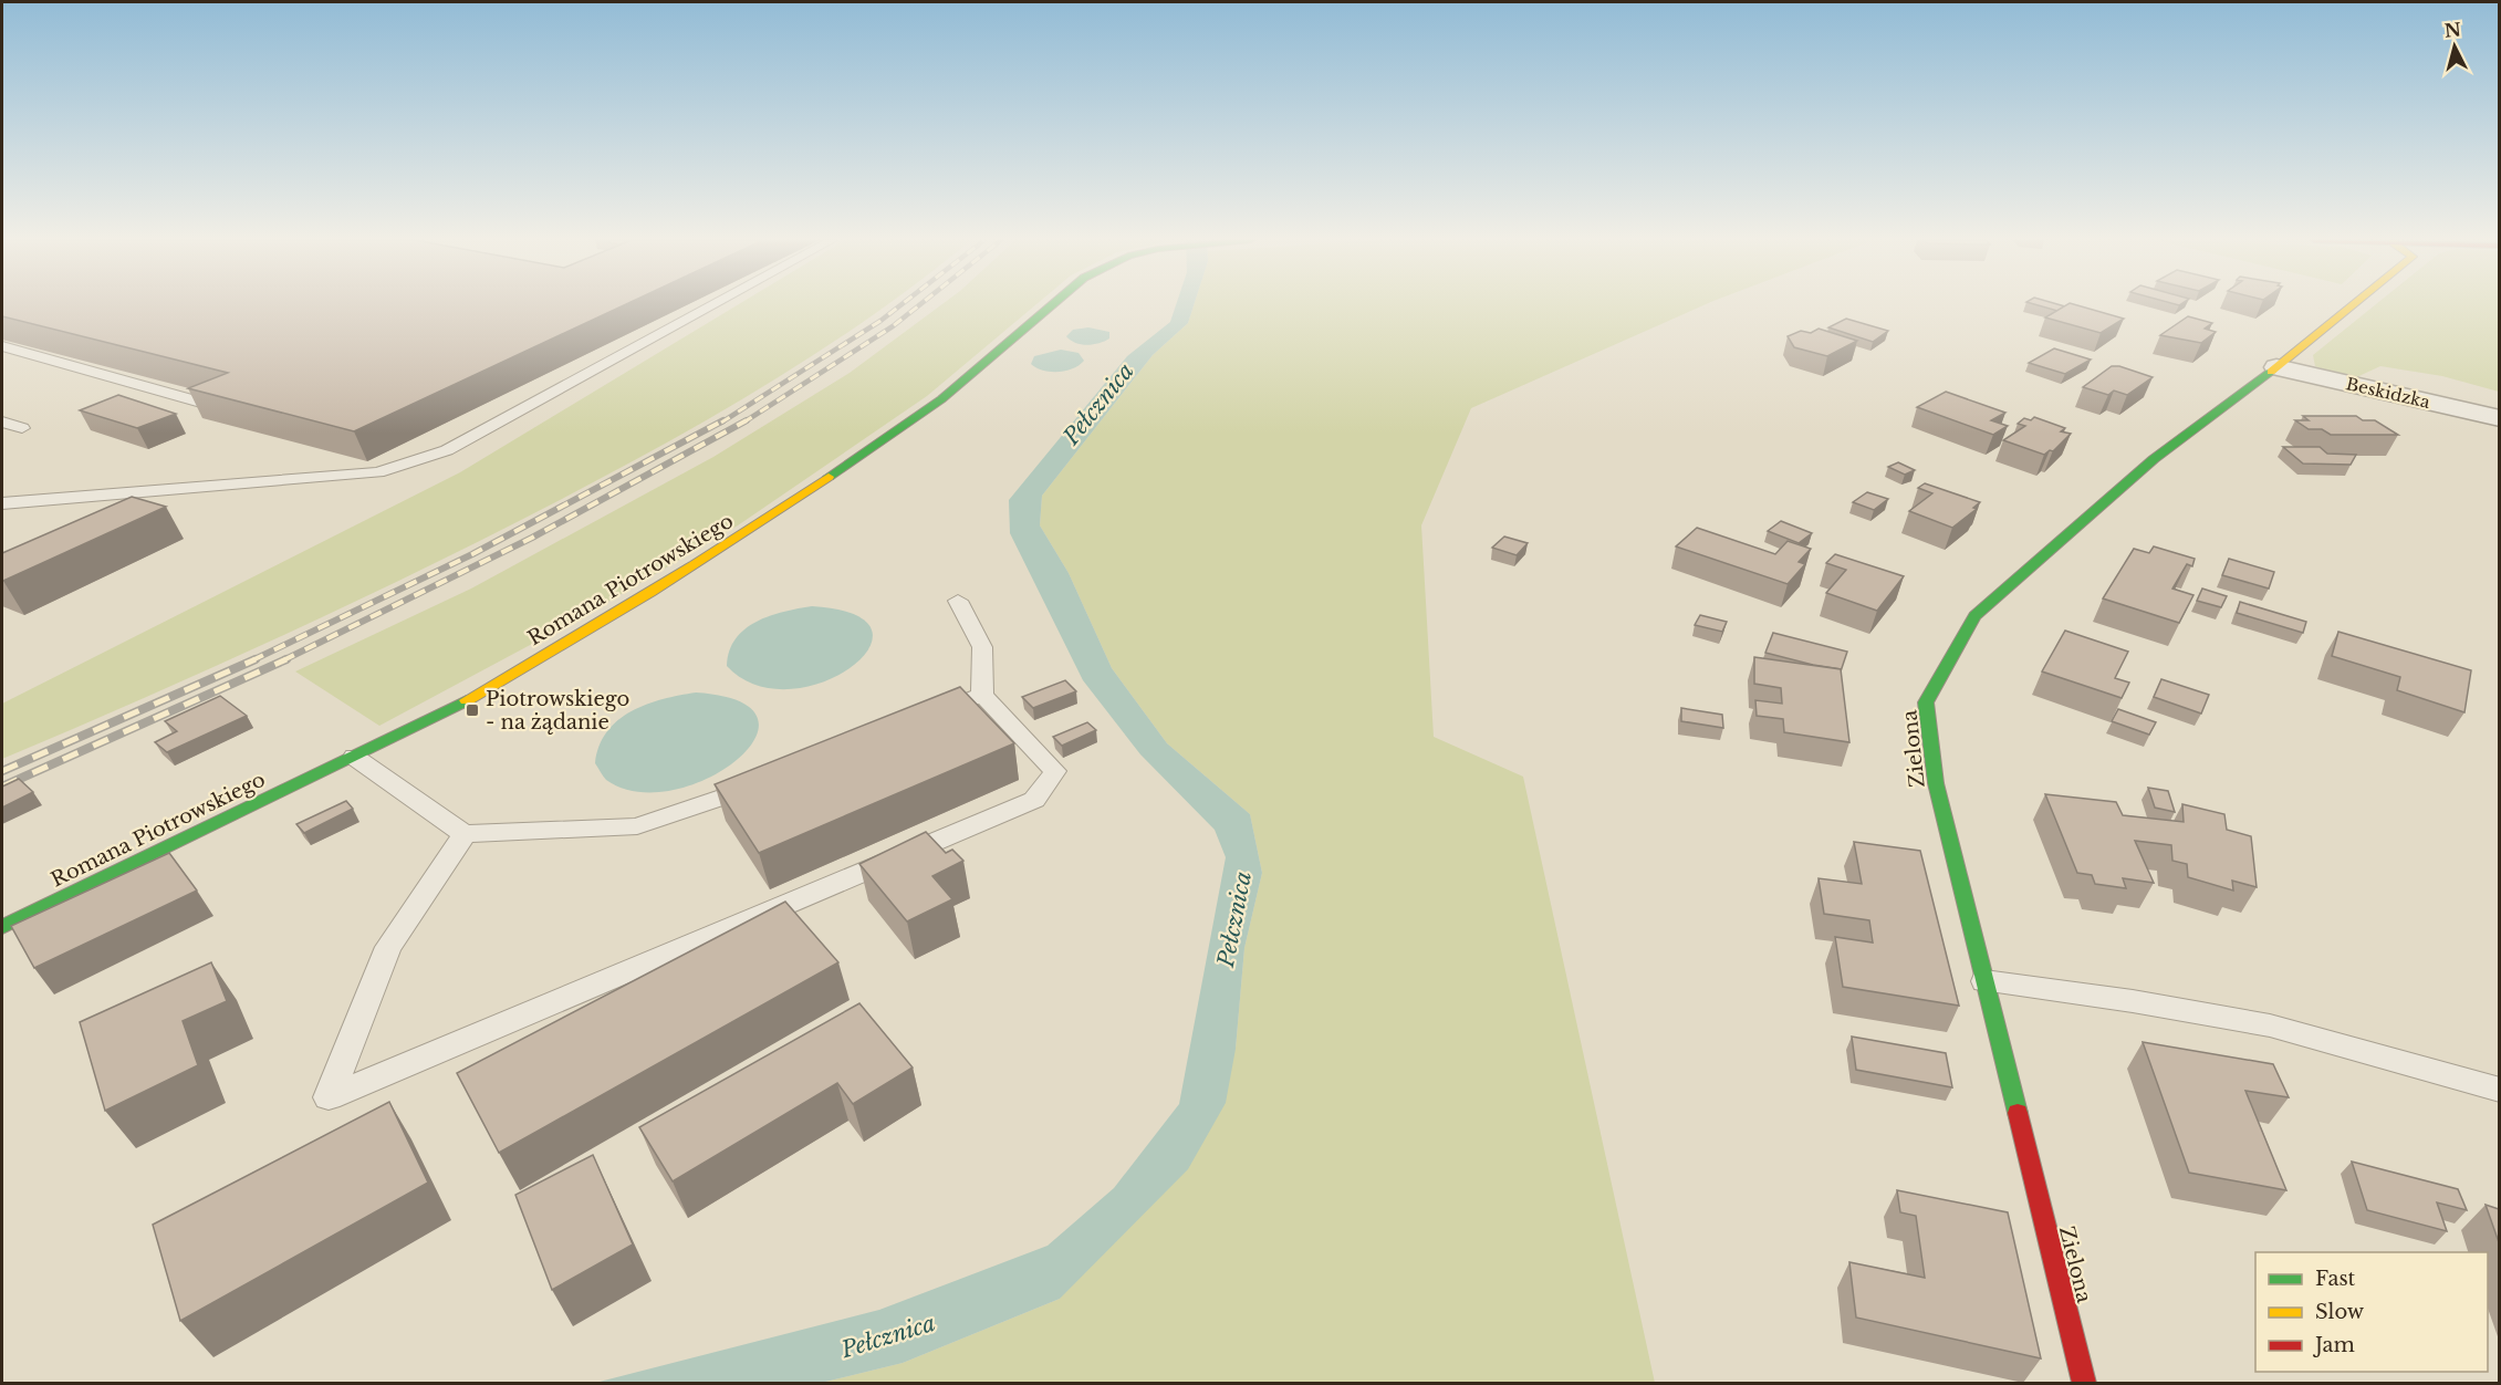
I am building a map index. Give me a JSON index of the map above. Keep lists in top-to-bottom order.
{
  "streets": {
    "street": ["Beskidzka", "Romana Piotrowskiego", "Zielona"]
  },
  "crossings": [
    ["Beskidzka", "Zielona"]
  ],
  "water": ["Pełcznica"],
  "places": {
    "transit": ["Piotrowskiego - na żądanie"]
  },
  "legend": ["Fast", "Slow", "Jam"],
  "north": "top"
}
